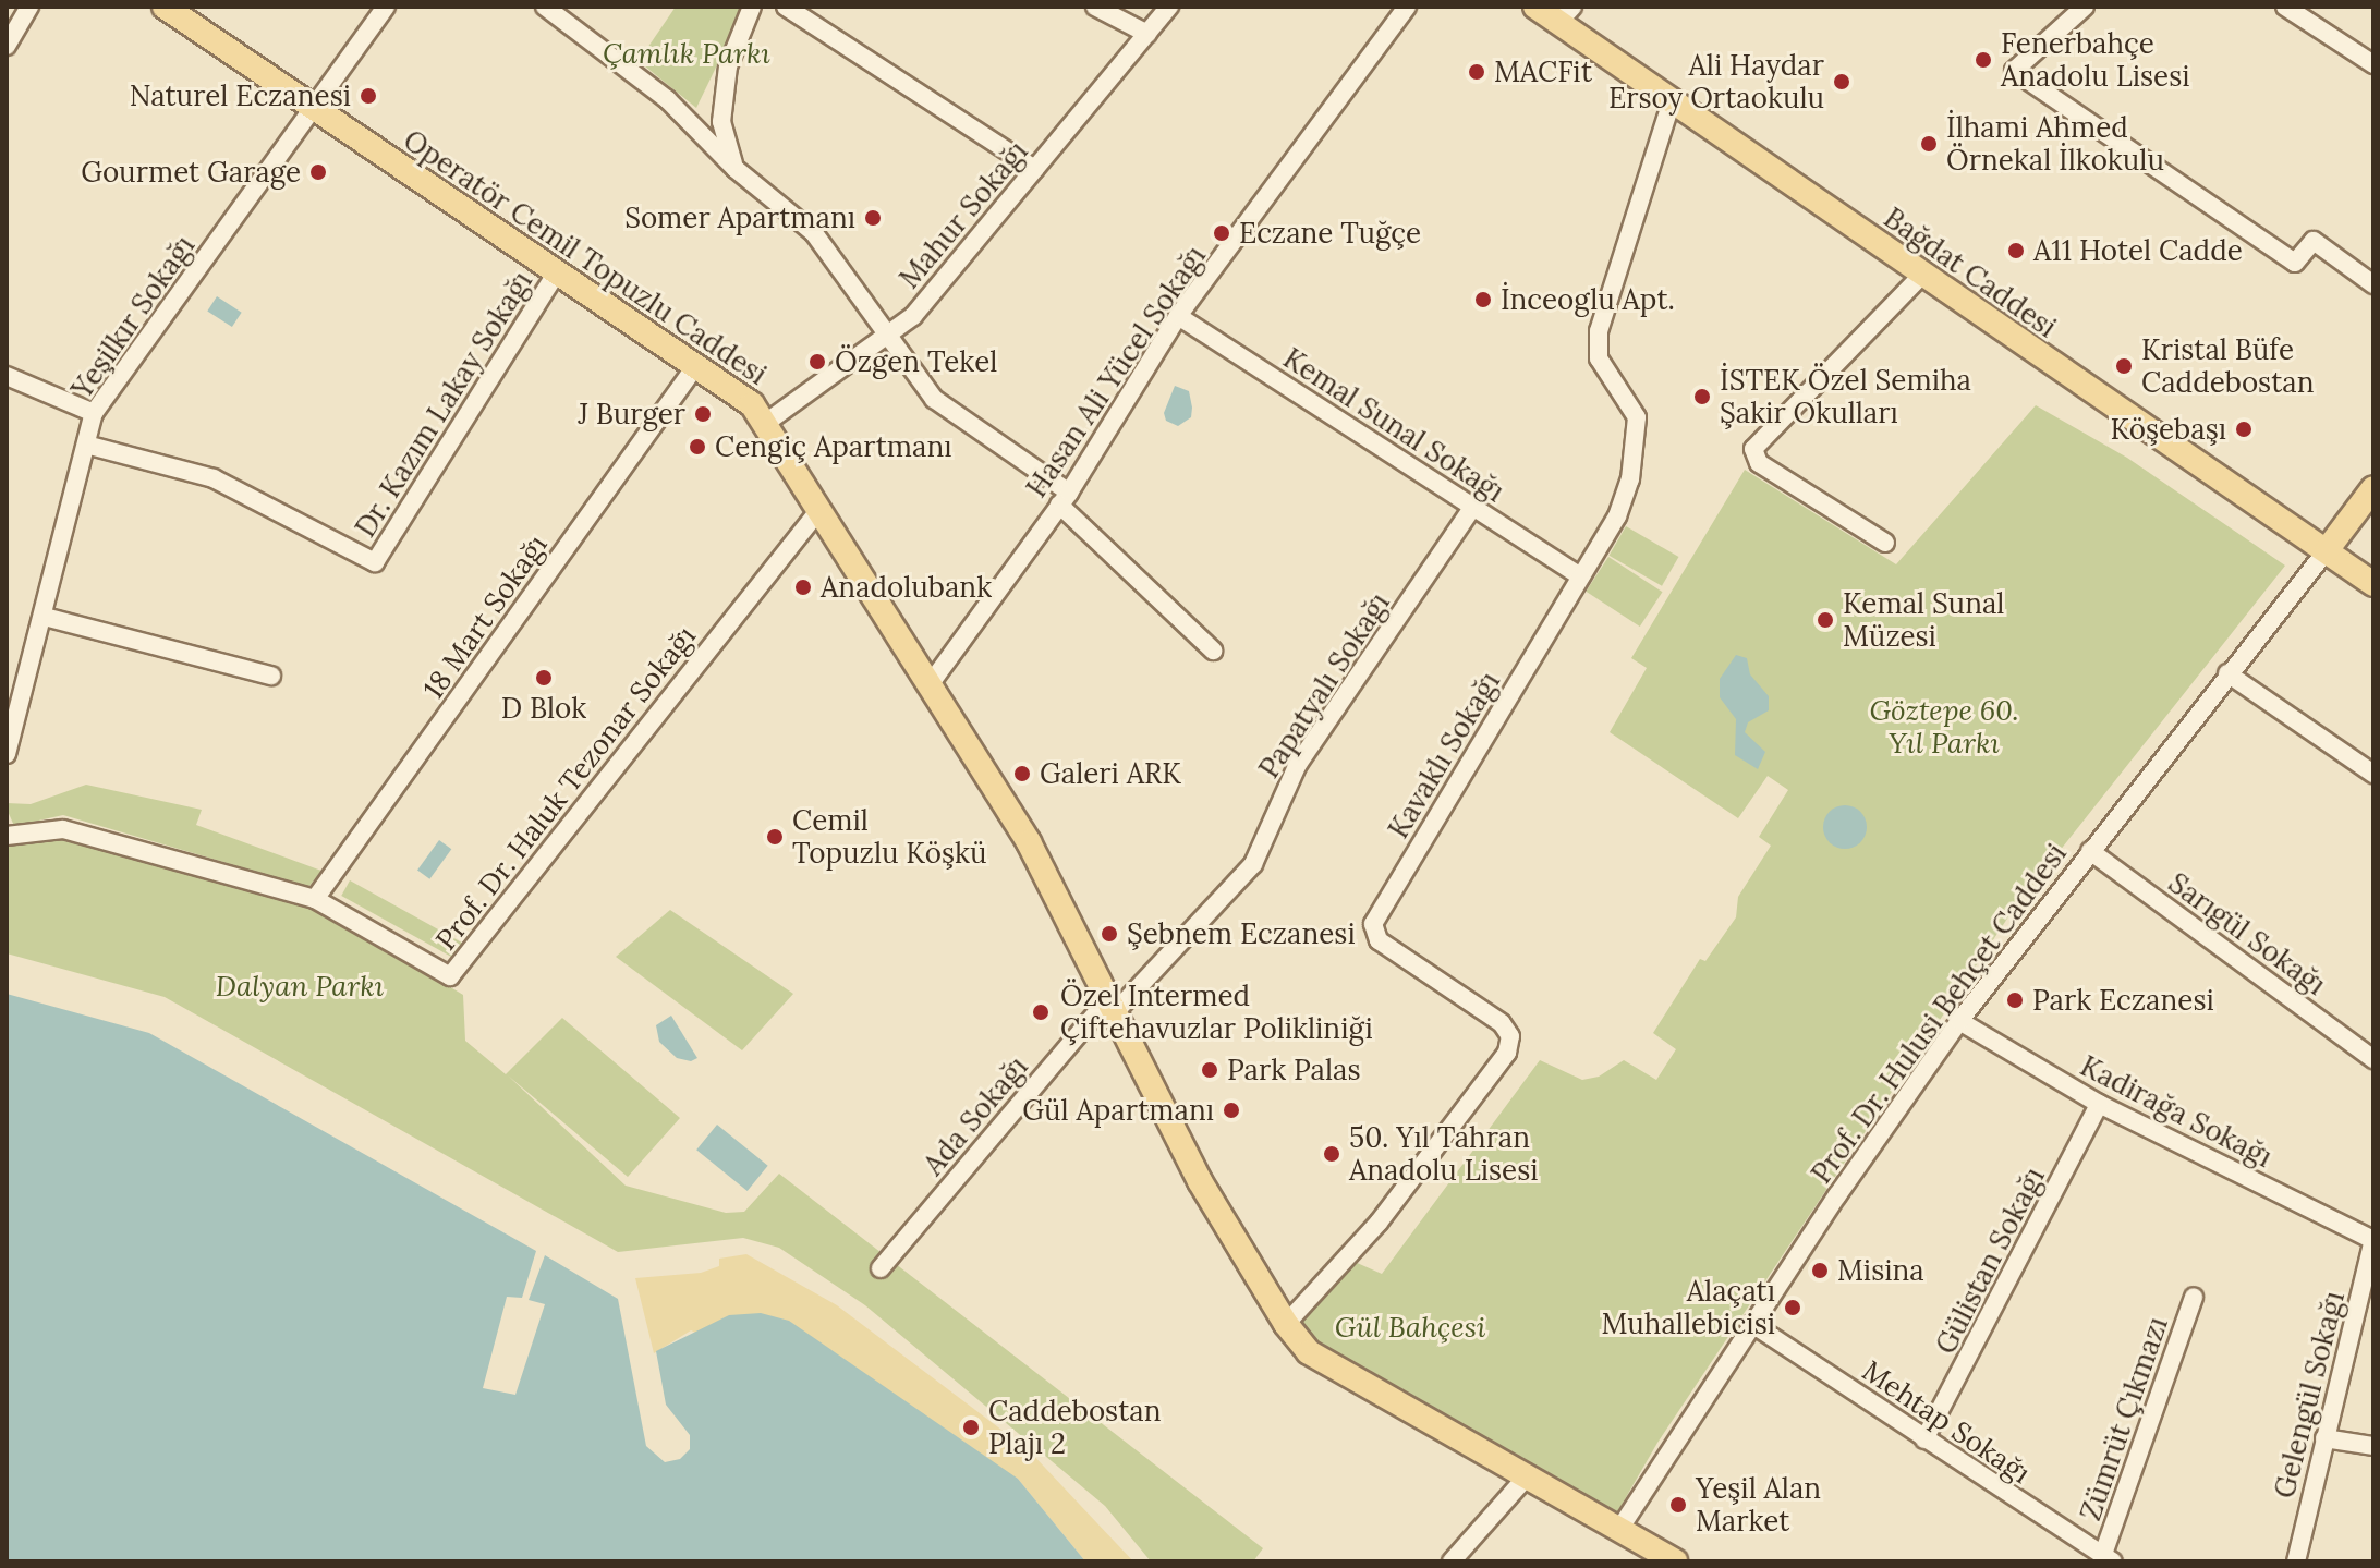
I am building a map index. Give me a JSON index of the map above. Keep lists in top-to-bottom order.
{
  "streets": {
    "main road": ["Operatör Cemil Topuzlu Caddesi", "Bağdat Caddesi"],
    "street": [
      "Mahur Sokağı",
      "Yeşilkır Sokağı",
      "Hasan Ali Yücel Sokağı",
      "Dr. Kazım Lakay Sokağı",
      "Kemal Sunal Sokağı",
      "18 Mart Sokağı",
      "Papatyalı Sokağı",
      "Kavaklı Sokağı",
      "Prof. Dr. Haluk Tezonar Sokağı",
      "Sarıgül Sokağı",
      "Prof. Dr. Hulusi Behçet Caddesi",
      "Kadirağa Sokağı",
      "Ada Sokağı",
      "Gülistan Sokağı",
      "Gelengül Sokağı",
      "Zümrüt Çıkmazı",
      "Mehtap Sokağı"
    ]
  },
  "crossings": [
    ["Mahur Sokağı", "Operatör Cemil Topuzlu Caddesi"],
    ["Operatör Cemil Topuzlu Caddesi", "Yeşilkır Sokağı"],
    ["Operatör Cemil Topuzlu Caddesi", "Hasan Ali Yücel Sokağı"],
    ["Operatör Cemil Topuzlu Caddesi", "Dr. Kazım Lakay Sokağı"],
    ["Operatör Cemil Topuzlu Caddesi", "18 Mart Sokağı"],
    ["Operatör Cemil Topuzlu Caddesi", "Papatyalı Sokağı"],
    ["Operatör Cemil Topuzlu Caddesi", "Kavaklı Sokağı"],
    ["Operatör Cemil Topuzlu Caddesi", "Prof. Dr. Haluk Tezonar Sokağı"],
    ["Operatör Cemil Topuzlu Caddesi", "Prof. Dr. Hulusi Behçet Caddesi"],
    ["Operatör Cemil Topuzlu Caddesi", "Ada Sokağı"],
    ["Bağdat Caddesi", "Kavaklı Sokağı"],
    ["Bağdat Caddesi", "Prof. Dr. Hulusi Behçet Caddesi"],
    ["Yeşilkır Sokağı", "Dr. Kazım Lakay Sokağı"],
    ["Hasan Ali Yücel Sokağı", "Kemal Sunal Sokağı"],
    ["Kemal Sunal Sokağı", "Papatyalı Sokağı"],
    ["Kemal Sunal Sokağı", "Kavaklı Sokağı"],
    ["18 Mart Sokağı", "Prof. Dr. Haluk Tezonar Sokağı"],
    ["Papatyalı Sokağı", "Ada Sokağı"],
    ["Sarıgül Sokağı", "Prof. Dr. Hulusi Behçet Caddesi"],
    ["Prof. Dr. Hulusi Behçet Caddesi", "Kadirağa Sokağı"],
    ["Prof. Dr. Hulusi Behçet Caddesi", "Mehtap Sokağı"],
    ["Kadirağa Sokağı", "Gülistan Sokağı"],
    ["Kadirağa Sokağı", "Gelengül Sokağı"],
    ["Gülistan Sokağı", "Mehtap Sokağı"],
    ["Zümrüt Çıkmazı", "Mehtap Sokağı"]
  ],
  "parks": [
    "Çamlık Parkı",
    "Göztepe 60. Yıl Parkı",
    "Dalyan Parkı",
    "Gül Bahçesi"
  ],
  "places": [
    "Fenerbahçe Anadolu Lisesi",
    "MACFit",
    "Ali Haydar Ersoy Ortaokulu",
    "Naturel Eczanesi",
    "İlhami Ahmed Örnekal İlkokulu",
    "Gourmet Garage",
    "Somer Apartmanı",
    "Eczane Tuğçe",
    "A11 Hotel Cadde",
    "İnceoglu Apt.",
    "Özgen Tekel",
    "Kristal Büfe Caddebostan",
    "İSTEK Özel Semiha Şakir Okulları",
    "J Burger",
    "Köşebaşı",
    "Cengiç Apartmanı",
    "Anadolubank",
    "Kemal Sunal Müzesi",
    "D Blok",
    "Galeri ARK",
    "Cemil Topuzlu Köşkü",
    "Şebnem Eczanesi",
    "Park Eczanesi",
    "Özel Intermed Çiftehavuzlar Polikliniği",
    "Park Palas",
    "Gül Apartmanı",
    "50. Yıl Tahran Anadolu Lisesi",
    "Misina",
    "Alaçatı Muhallebicisi",
    "Caddebostan Plajı 2",
    "Yeşil Alan Market"
  ]
}
